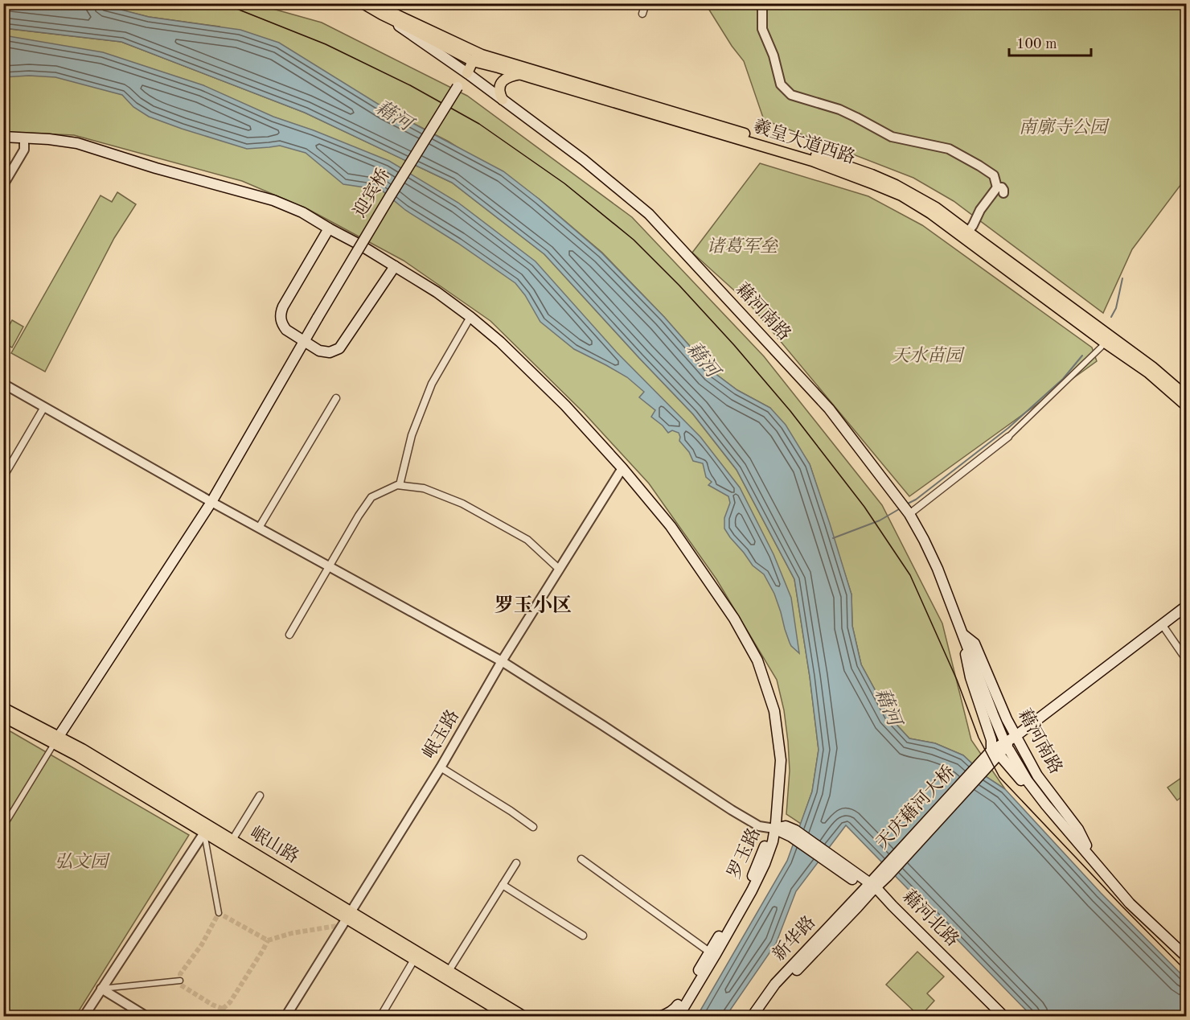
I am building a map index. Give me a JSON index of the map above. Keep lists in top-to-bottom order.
{
  "streets": {
    "main road": [
      "羲皇大道西路",
      "迎宾桥",
      "藉河南路",
      "天庆藉河大桥",
      "岷山路",
      "罗玉路",
      "藉河北路",
      "新华路"
    ],
    "street": ["岷玉路"]
  },
  "crossings": [
    ["羲皇大道西路", "藉河南路"],
    ["迎宾桥", "藉河南路"],
    ["迎宾桥", "岷山路"],
    ["藉河南路", "天庆藉河大桥"],
    ["岷玉路", "岷山路"],
    ["天庆藉河大桥", "藉河北路"],
    ["天庆藉河大桥", "新华路"],
    ["罗玉路", "藉河北路"],
    ["藉河北路", "新华路"]
  ],
  "districts": ["罗玉小区"],
  "water": ["藉河"],
  "parks": [
    "南廓寺公园",
    "诸葛军垒",
    "天水苗园",
    "弘文园"
  ],
  "scale_bar": "100 m"
}
